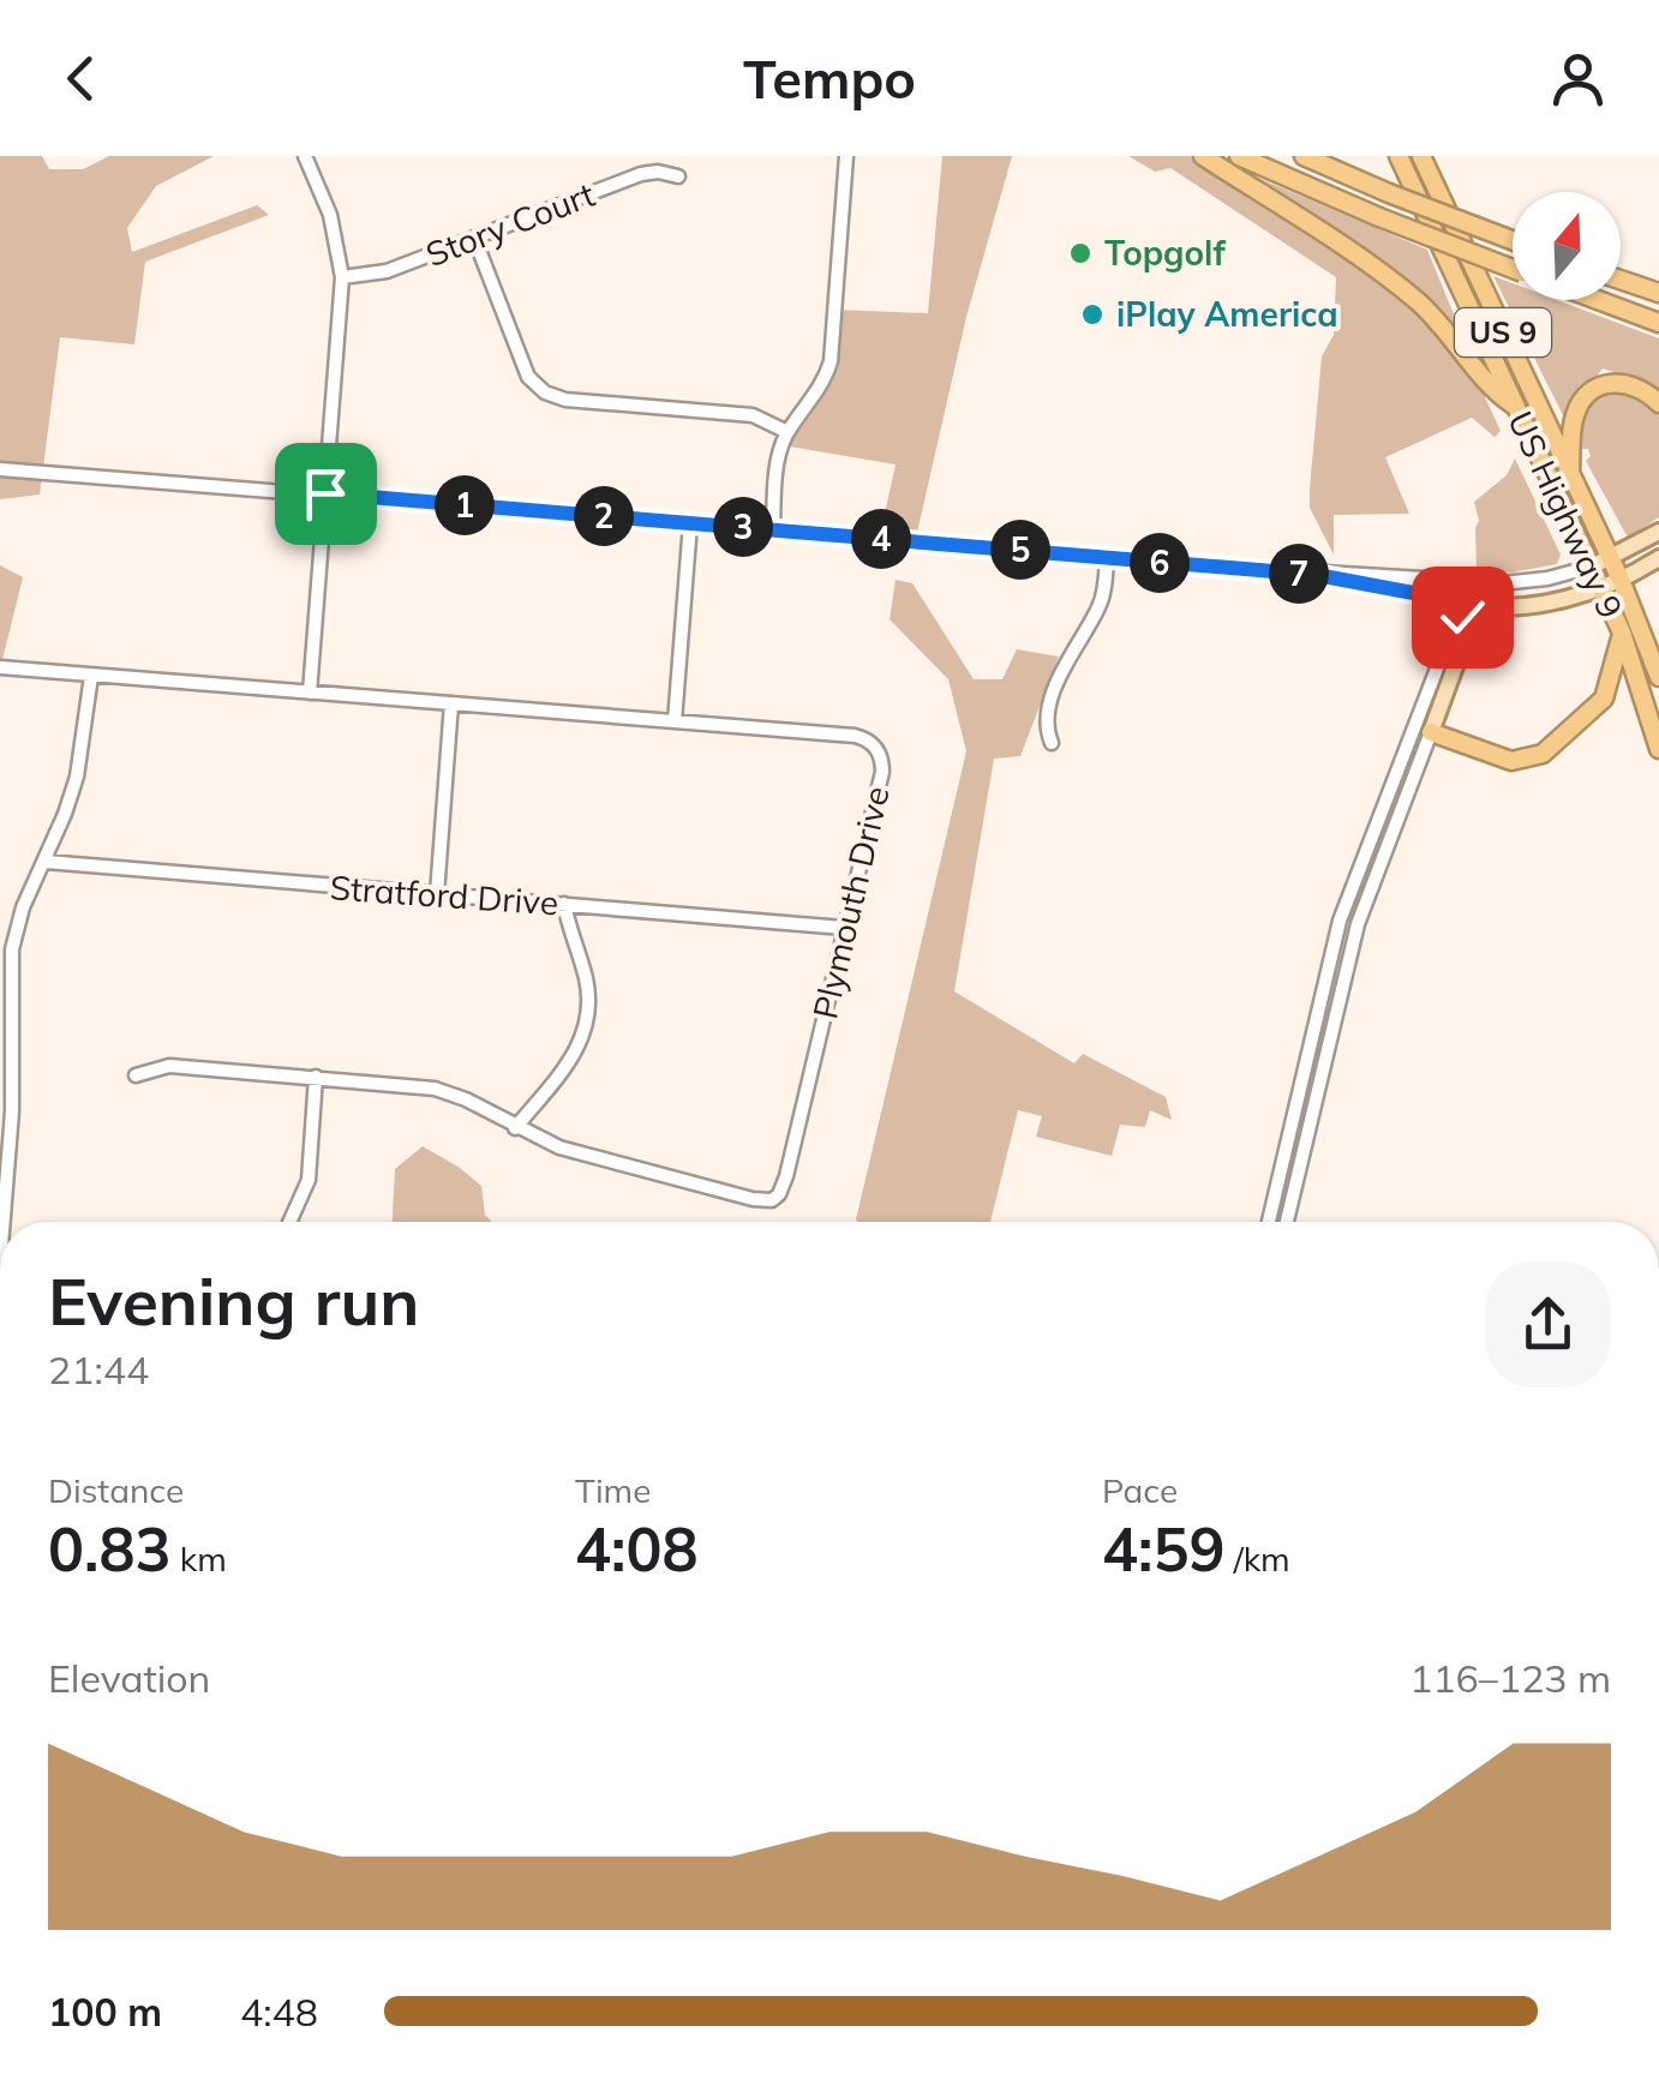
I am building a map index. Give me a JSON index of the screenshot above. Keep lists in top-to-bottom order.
{
  "streets": {
    "highway": ["US 9", "US Highway 9"],
    "street": ["Story Court", "Stratford Drive", "Plymouth Drive"]
  },
  "crossings": [
    ["Stratford Drive", "Plymouth Drive"]
  ],
  "places": ["Topgolf", "iPlay America"],
  "north": "top",
  "page": {
    "header": "Tempo",
    "pins": [
      "1",
      "2",
      "3",
      "4",
      "5",
      "6",
      "7"
    ],
    "heading": ["Evening run", "21:44"],
    "stats": [
      ["Distance", "0.83 km"],
      ["Time", "4:08"],
      ["Pace", "4:59 /km"]
    ],
    "chart": ["Elevation", "116–123 m"],
    "list": [
      {
        "name": "100 m",
        "note": "4:48"
      }
    ]
  }
}
